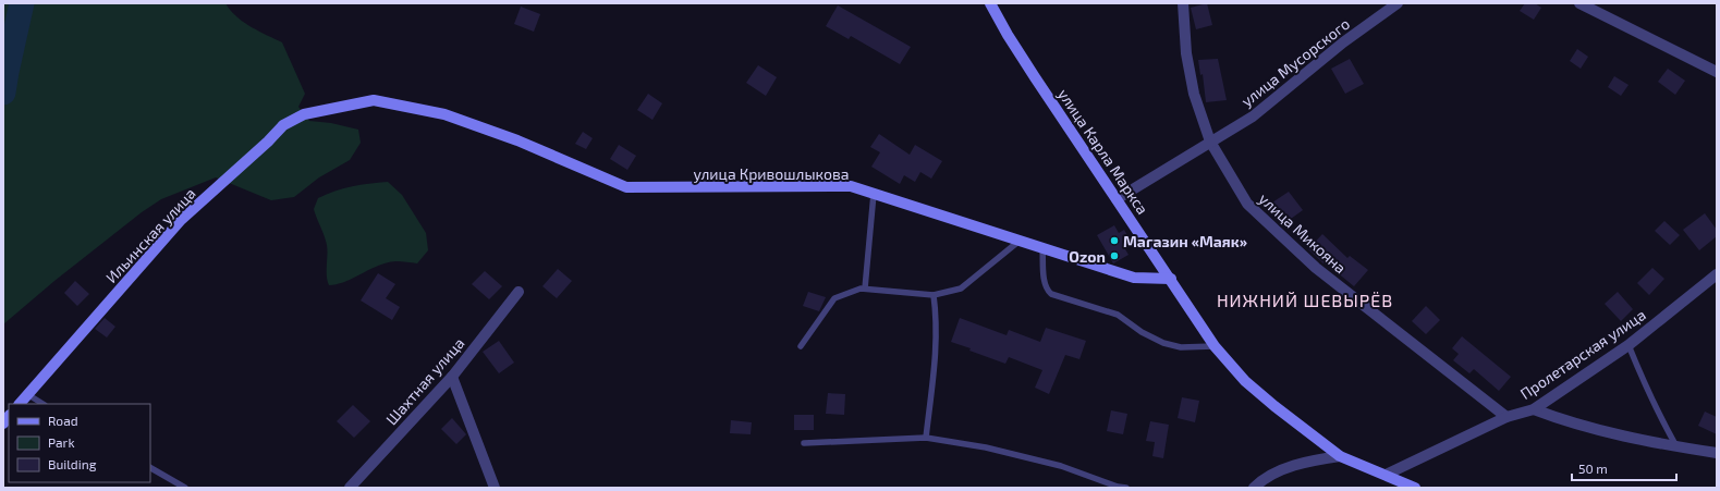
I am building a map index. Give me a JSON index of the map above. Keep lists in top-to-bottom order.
{
  "streets": {
    "street": [
      "улица Мусорского",
      "улица Карла Маркса",
      "улица Кривошлыкова",
      "улица Микояна",
      "Ильинская улица",
      "Пролетарская улица",
      "Шахтная улица"
    ]
  },
  "crossings": [
    ["улица Мусорского", "улица Карла Маркса"],
    ["улица Мусорского", "улица Микояна"],
    ["улица Карла Маркса", "улица Кривошлыкова"],
    ["улица Карла Маркса", "Пролетарская улица"],
    ["улица Кривошлыкова", "Ильинская улица"],
    ["улица Микояна", "Пролетарская улица"]
  ],
  "districts": ["НИЖНИЙ ШЕВЫРЁВ"],
  "places": ["Магазин «Маяк»", "Ozon"],
  "legend": ["Road", "Park", "Building"],
  "scale_bar": "50 m"
}
